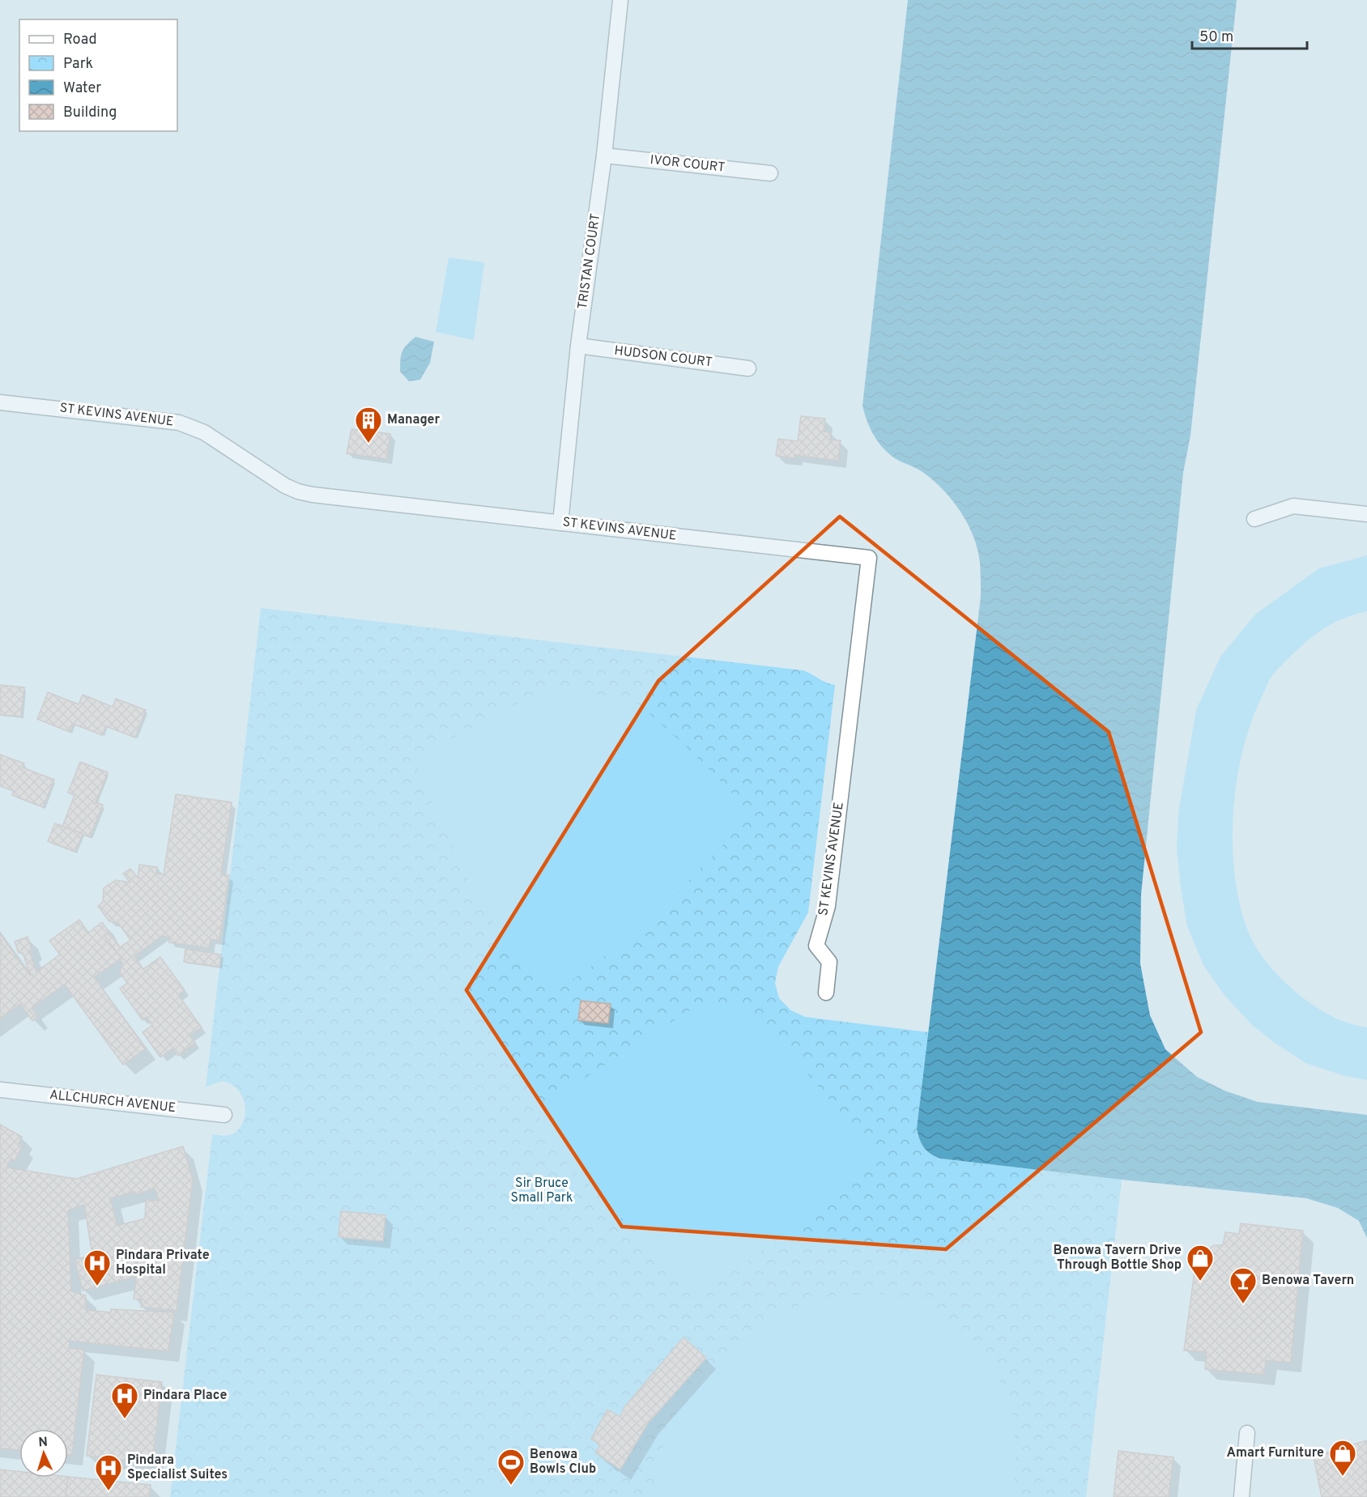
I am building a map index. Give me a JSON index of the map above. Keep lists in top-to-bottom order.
{
  "streets": {
    "street": [
      "IVOR COURT",
      "TRISTAN COURT",
      "HUDSON COURT",
      "ST KEVINS AVENUE",
      "ALLCHURCH AVENUE"
    ]
  },
  "crossings": [
    ["IVOR COURT", "TRISTAN COURT"],
    ["TRISTAN COURT", "HUDSON COURT"],
    ["TRISTAN COURT", "ST KEVINS AVENUE"]
  ],
  "parks": ["Sir Bruce Small Park"],
  "places": {
    "building": ["Manager"],
    "shop": ["Benowa Tavern Drive Through Bottle Shop", "Amart Furniture"],
    "hospital": ["Pindara Private Hospital", "Pindara Place", "Pindara Specialist Suites"],
    "bar": ["Benowa Tavern"],
    "sports": ["Benowa Bowls Club"]
  },
  "legend": [
    "Road",
    "Park",
    "Water",
    "Building"
  ],
  "scale_bar": "50 m",
  "north": "top"
}
